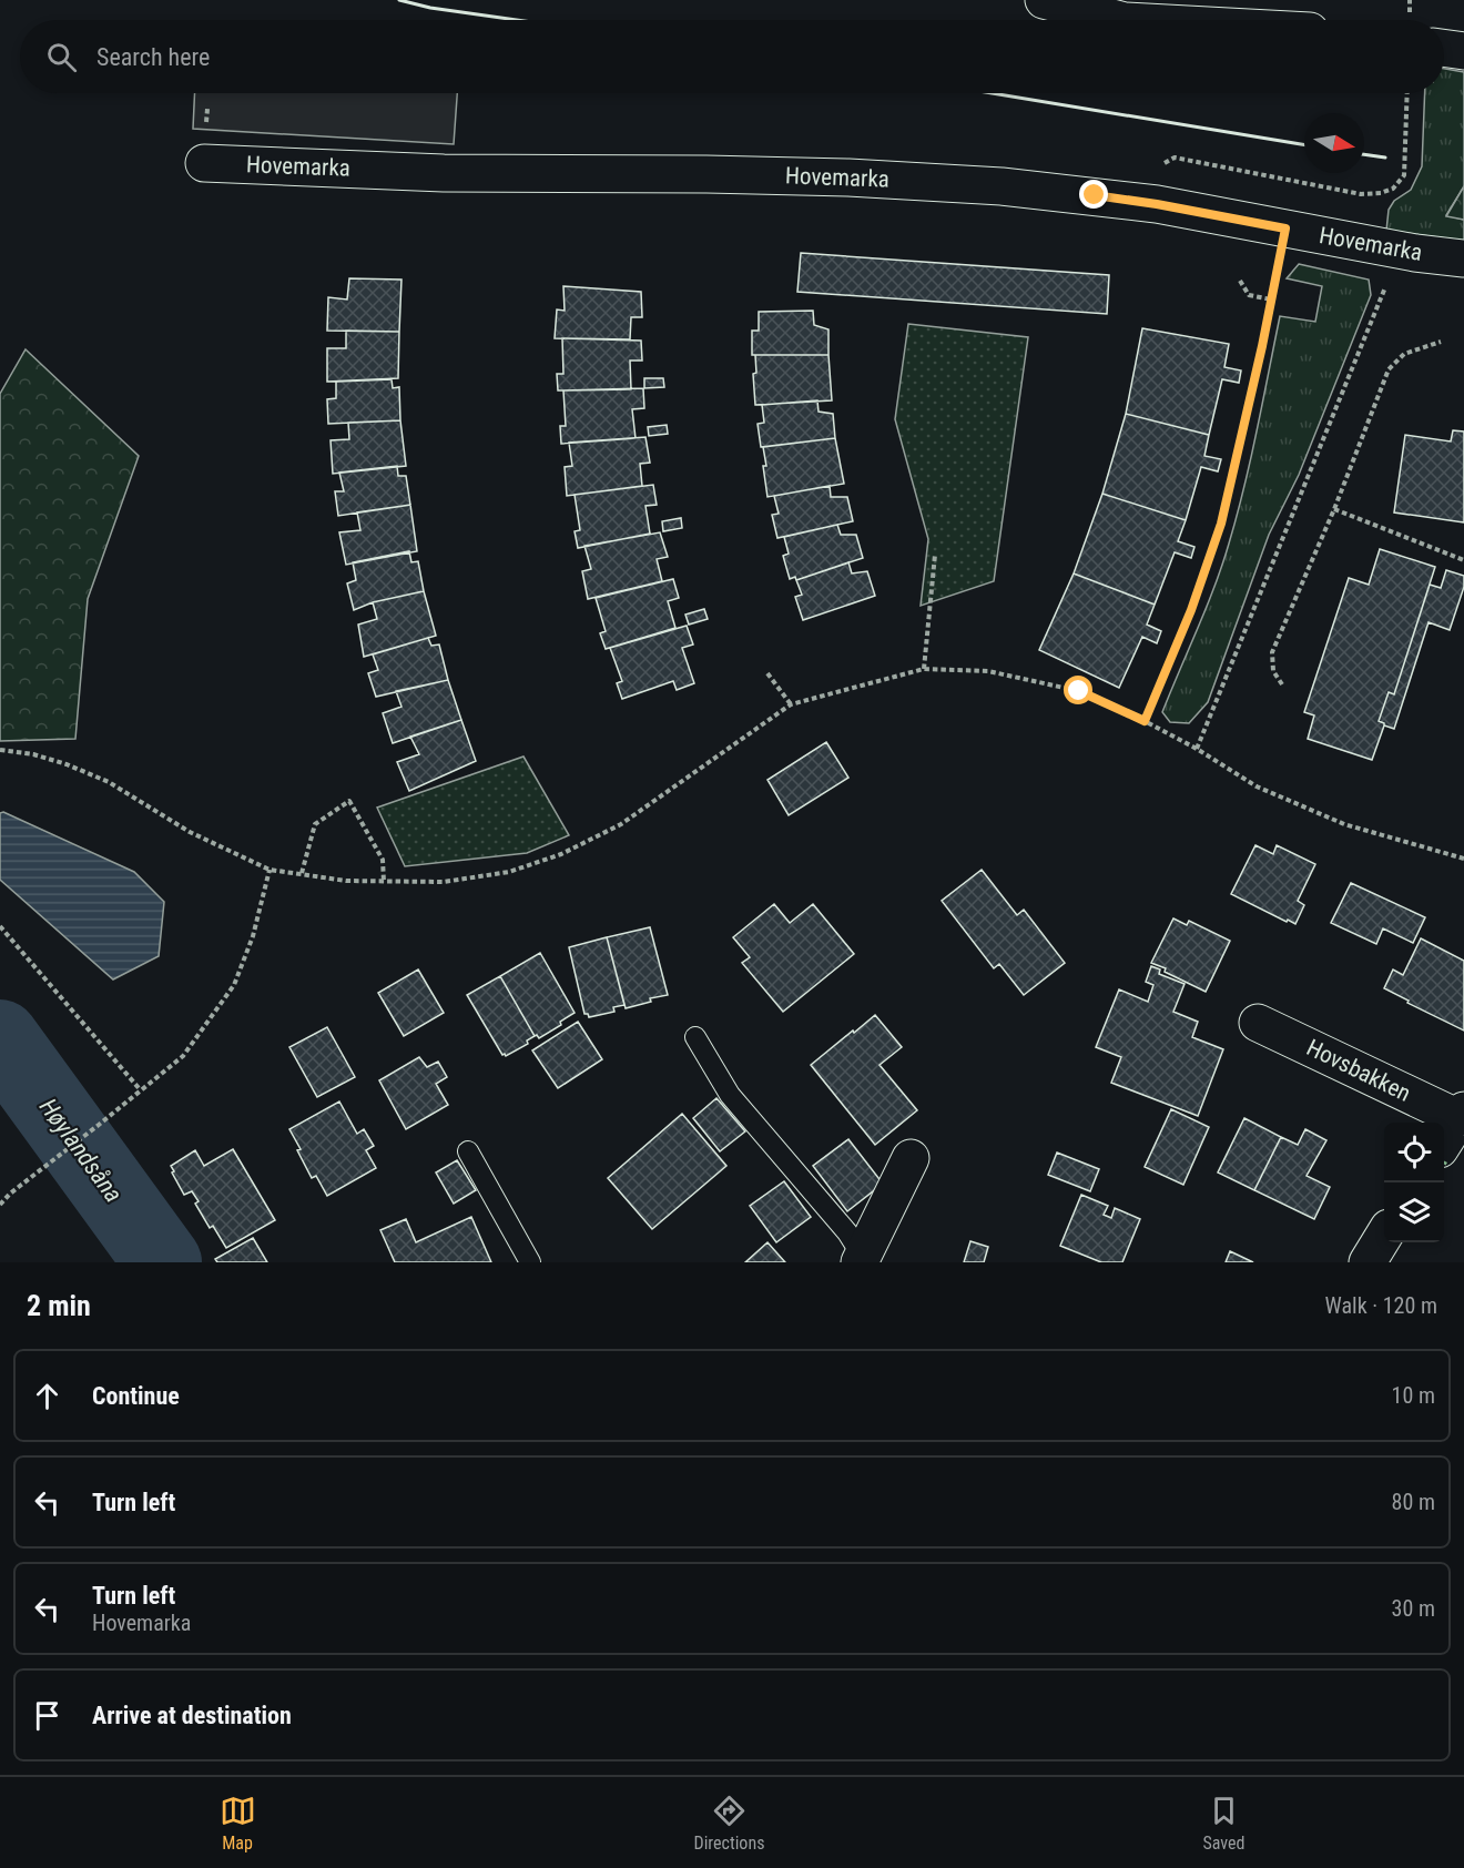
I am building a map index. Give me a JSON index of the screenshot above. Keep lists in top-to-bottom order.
{
  "streets": {
    "main road": ["Hovemarka", "Hovsbakken"]
  },
  "water": ["Høylandsåna"],
  "north": "right",
  "page": {
    "search": "Search here",
    "heading": ["2 min", "Walk · 120 m"],
    "list": [
      ["Continue", "10 m"],
      ["Turn left", "80 m"],
      ["Turn left", "Hovemarka", "30 m"],
      "Arrive at destination"
    ],
    "nav": ["Map", "Directions", "Saved"]
  }
}
